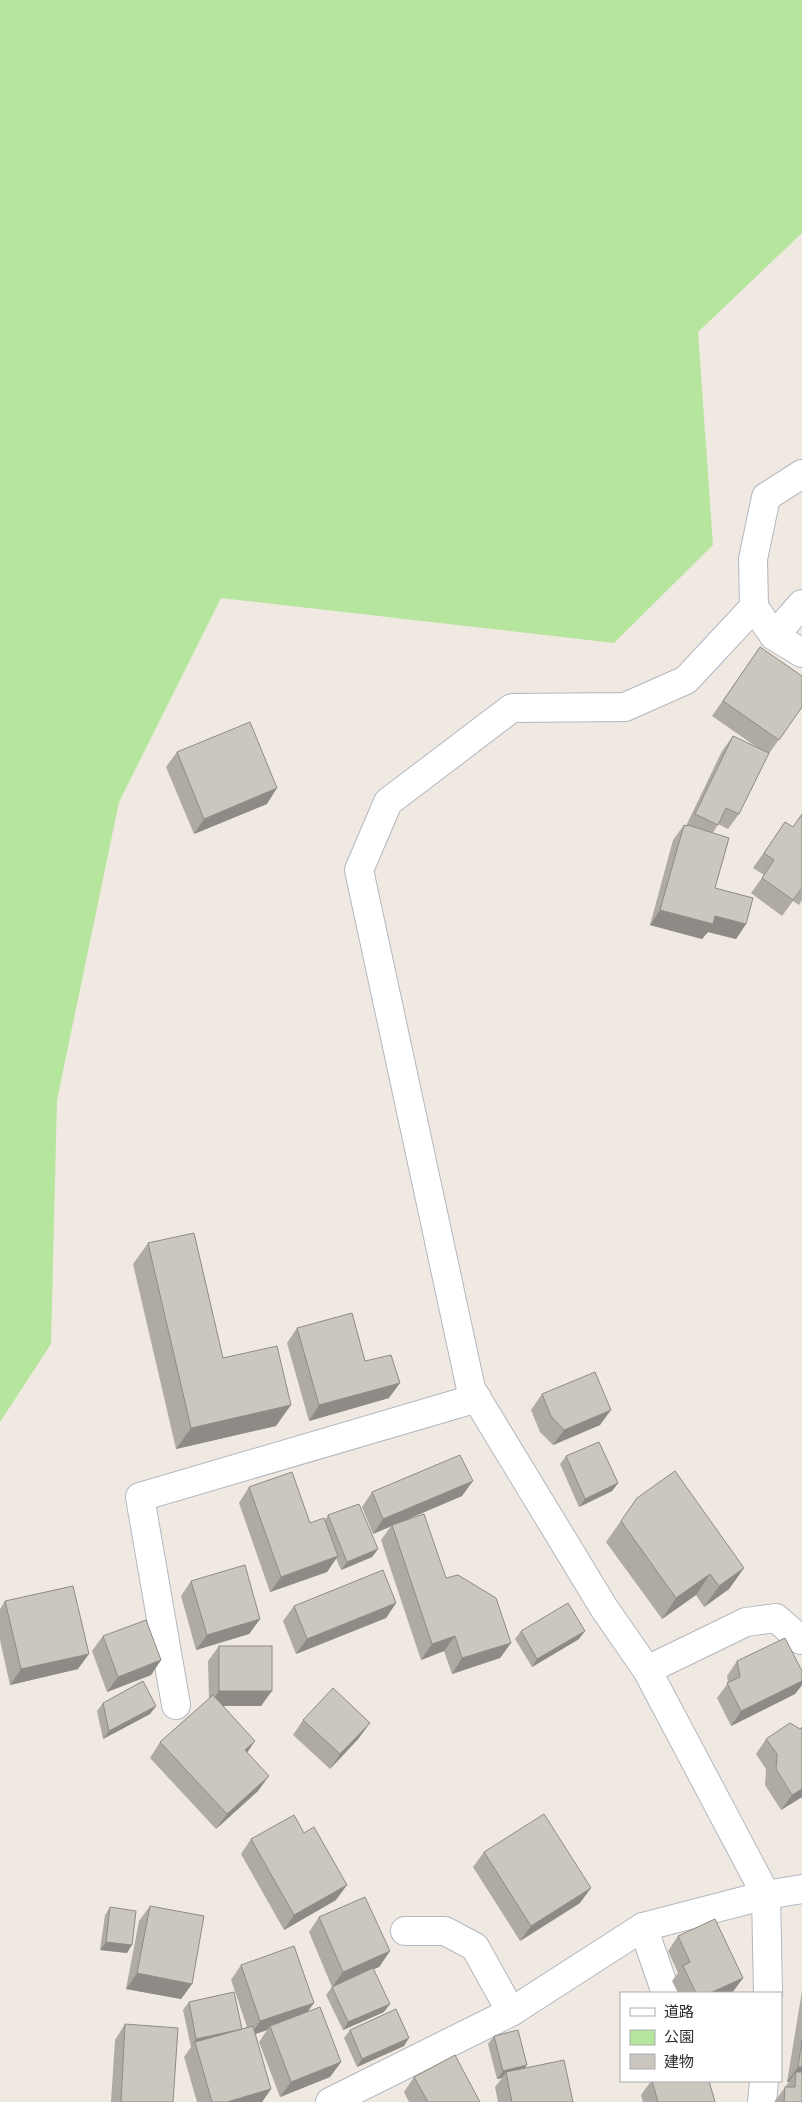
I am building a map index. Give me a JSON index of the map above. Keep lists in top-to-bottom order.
{
  "legend": ["道路", "公園", "建物"]
}
